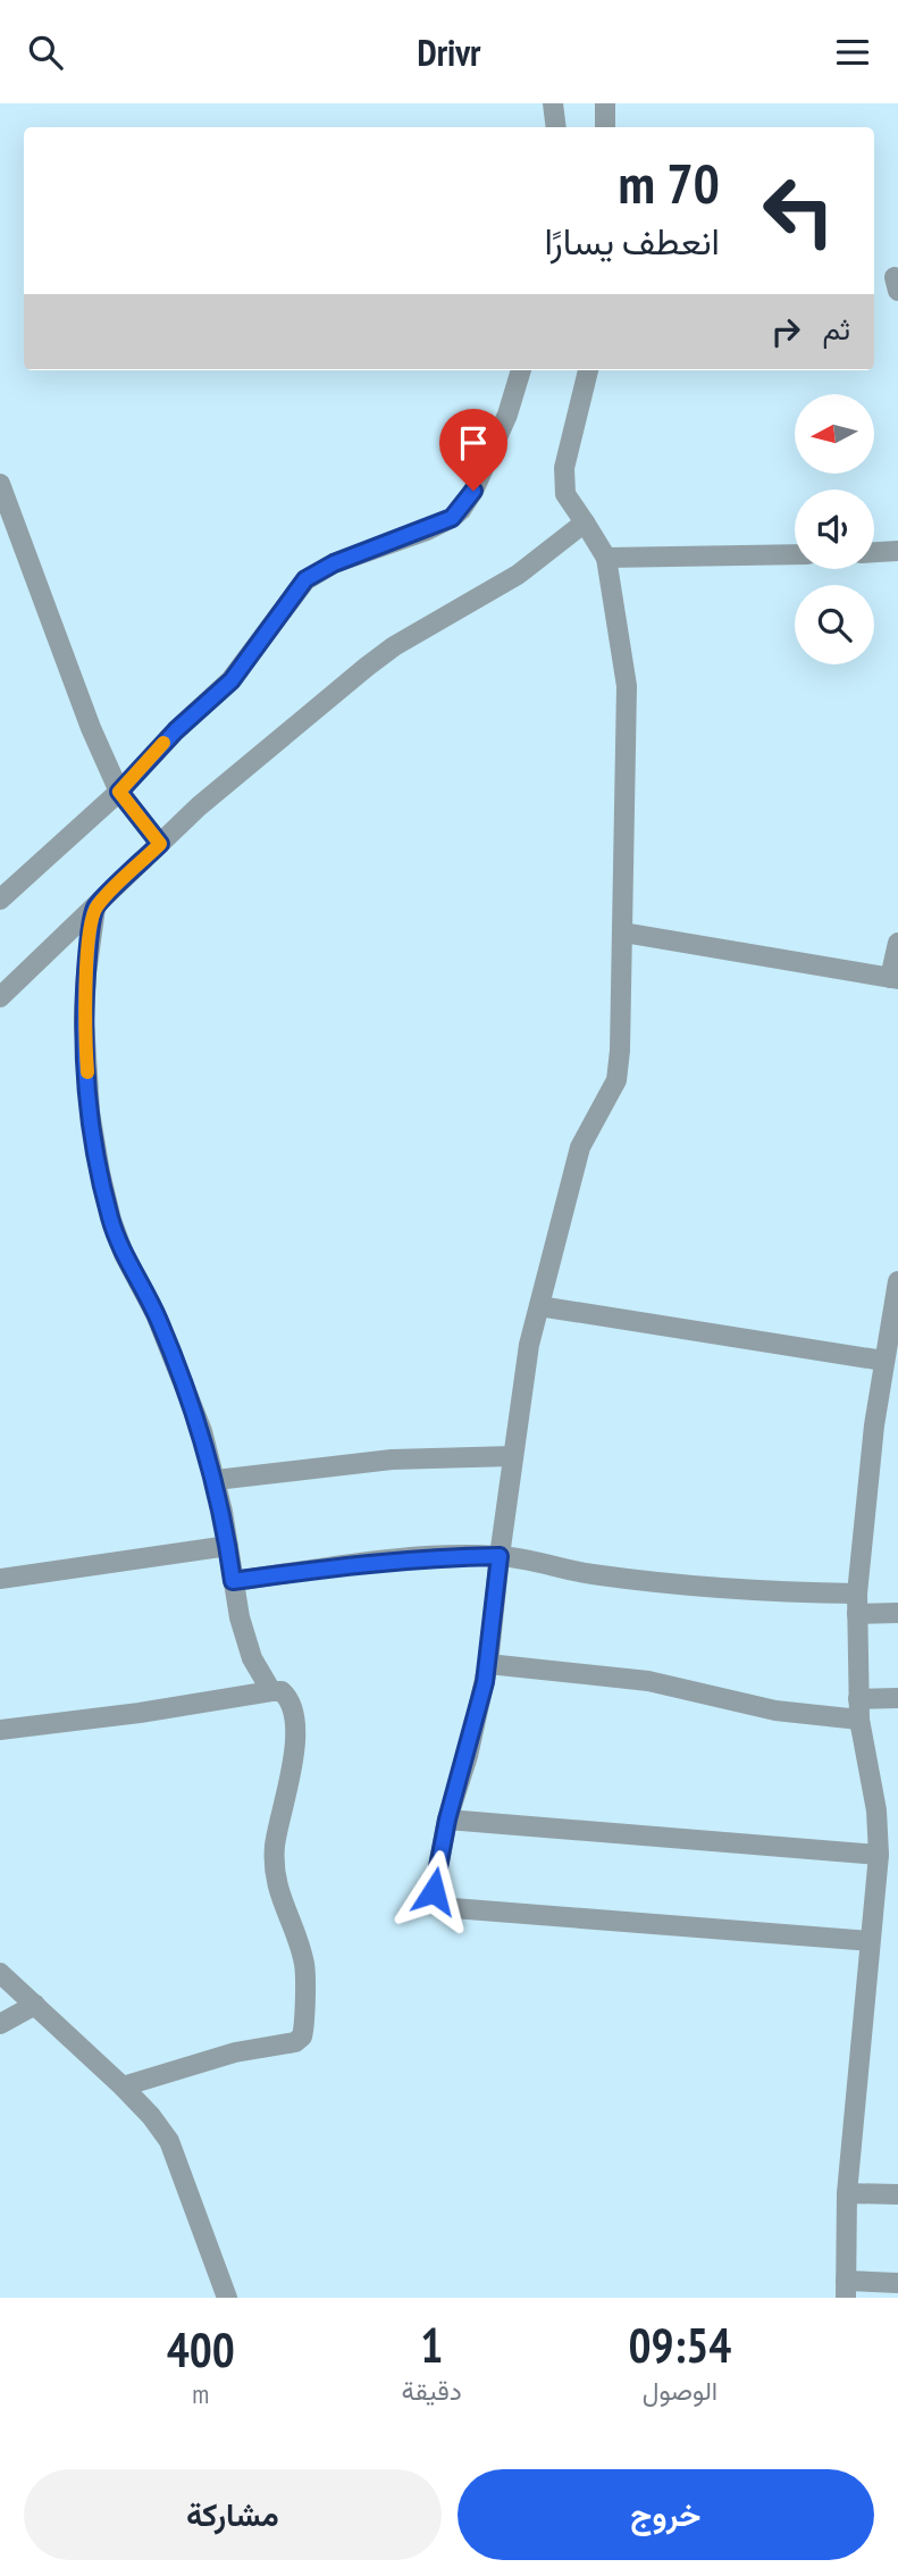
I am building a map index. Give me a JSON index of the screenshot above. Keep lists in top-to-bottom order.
{
  "north": "left",
  "page": {
    "header": "Drivr",
    "turn": ["70 m", "انعطف يسارًا"],
    "then": "ثم",
    "eta": [
      "09:54",
      "الوصول",
      "1",
      "دقيقة",
      "400",
      "m"
    ],
    "buttons": ["خروج", "مشاركة"]
  }
}
